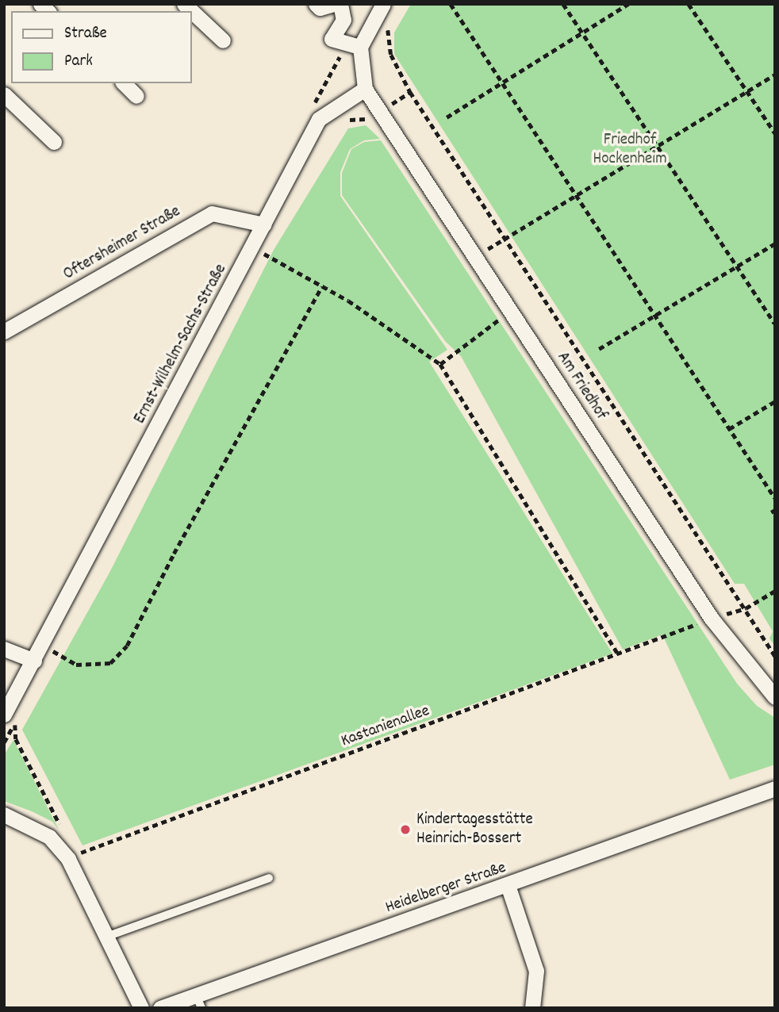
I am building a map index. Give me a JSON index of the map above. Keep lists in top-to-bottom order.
{
  "streets": {
    "street": [
      "Oftersheimer Straße",
      "Ernst-Wilhelm-Sachs-Straße",
      "Am Friedhof",
      "Heidelberger Straße"
    ],
    "path": ["Kastanienallee"]
  },
  "crossings": [
    ["Oftersheimer Straße", "Ernst-Wilhelm-Sachs-Straße"],
    ["Ernst-Wilhelm-Sachs-Straße", "Am Friedhof"],
    ["Am Friedhof", "Kastanienallee"]
  ],
  "parks": ["Friedhof Hockenheim"],
  "places": ["Kindertagesstätte Heinrich-Bossert"],
  "legend": ["Straße", "Park"]
}
